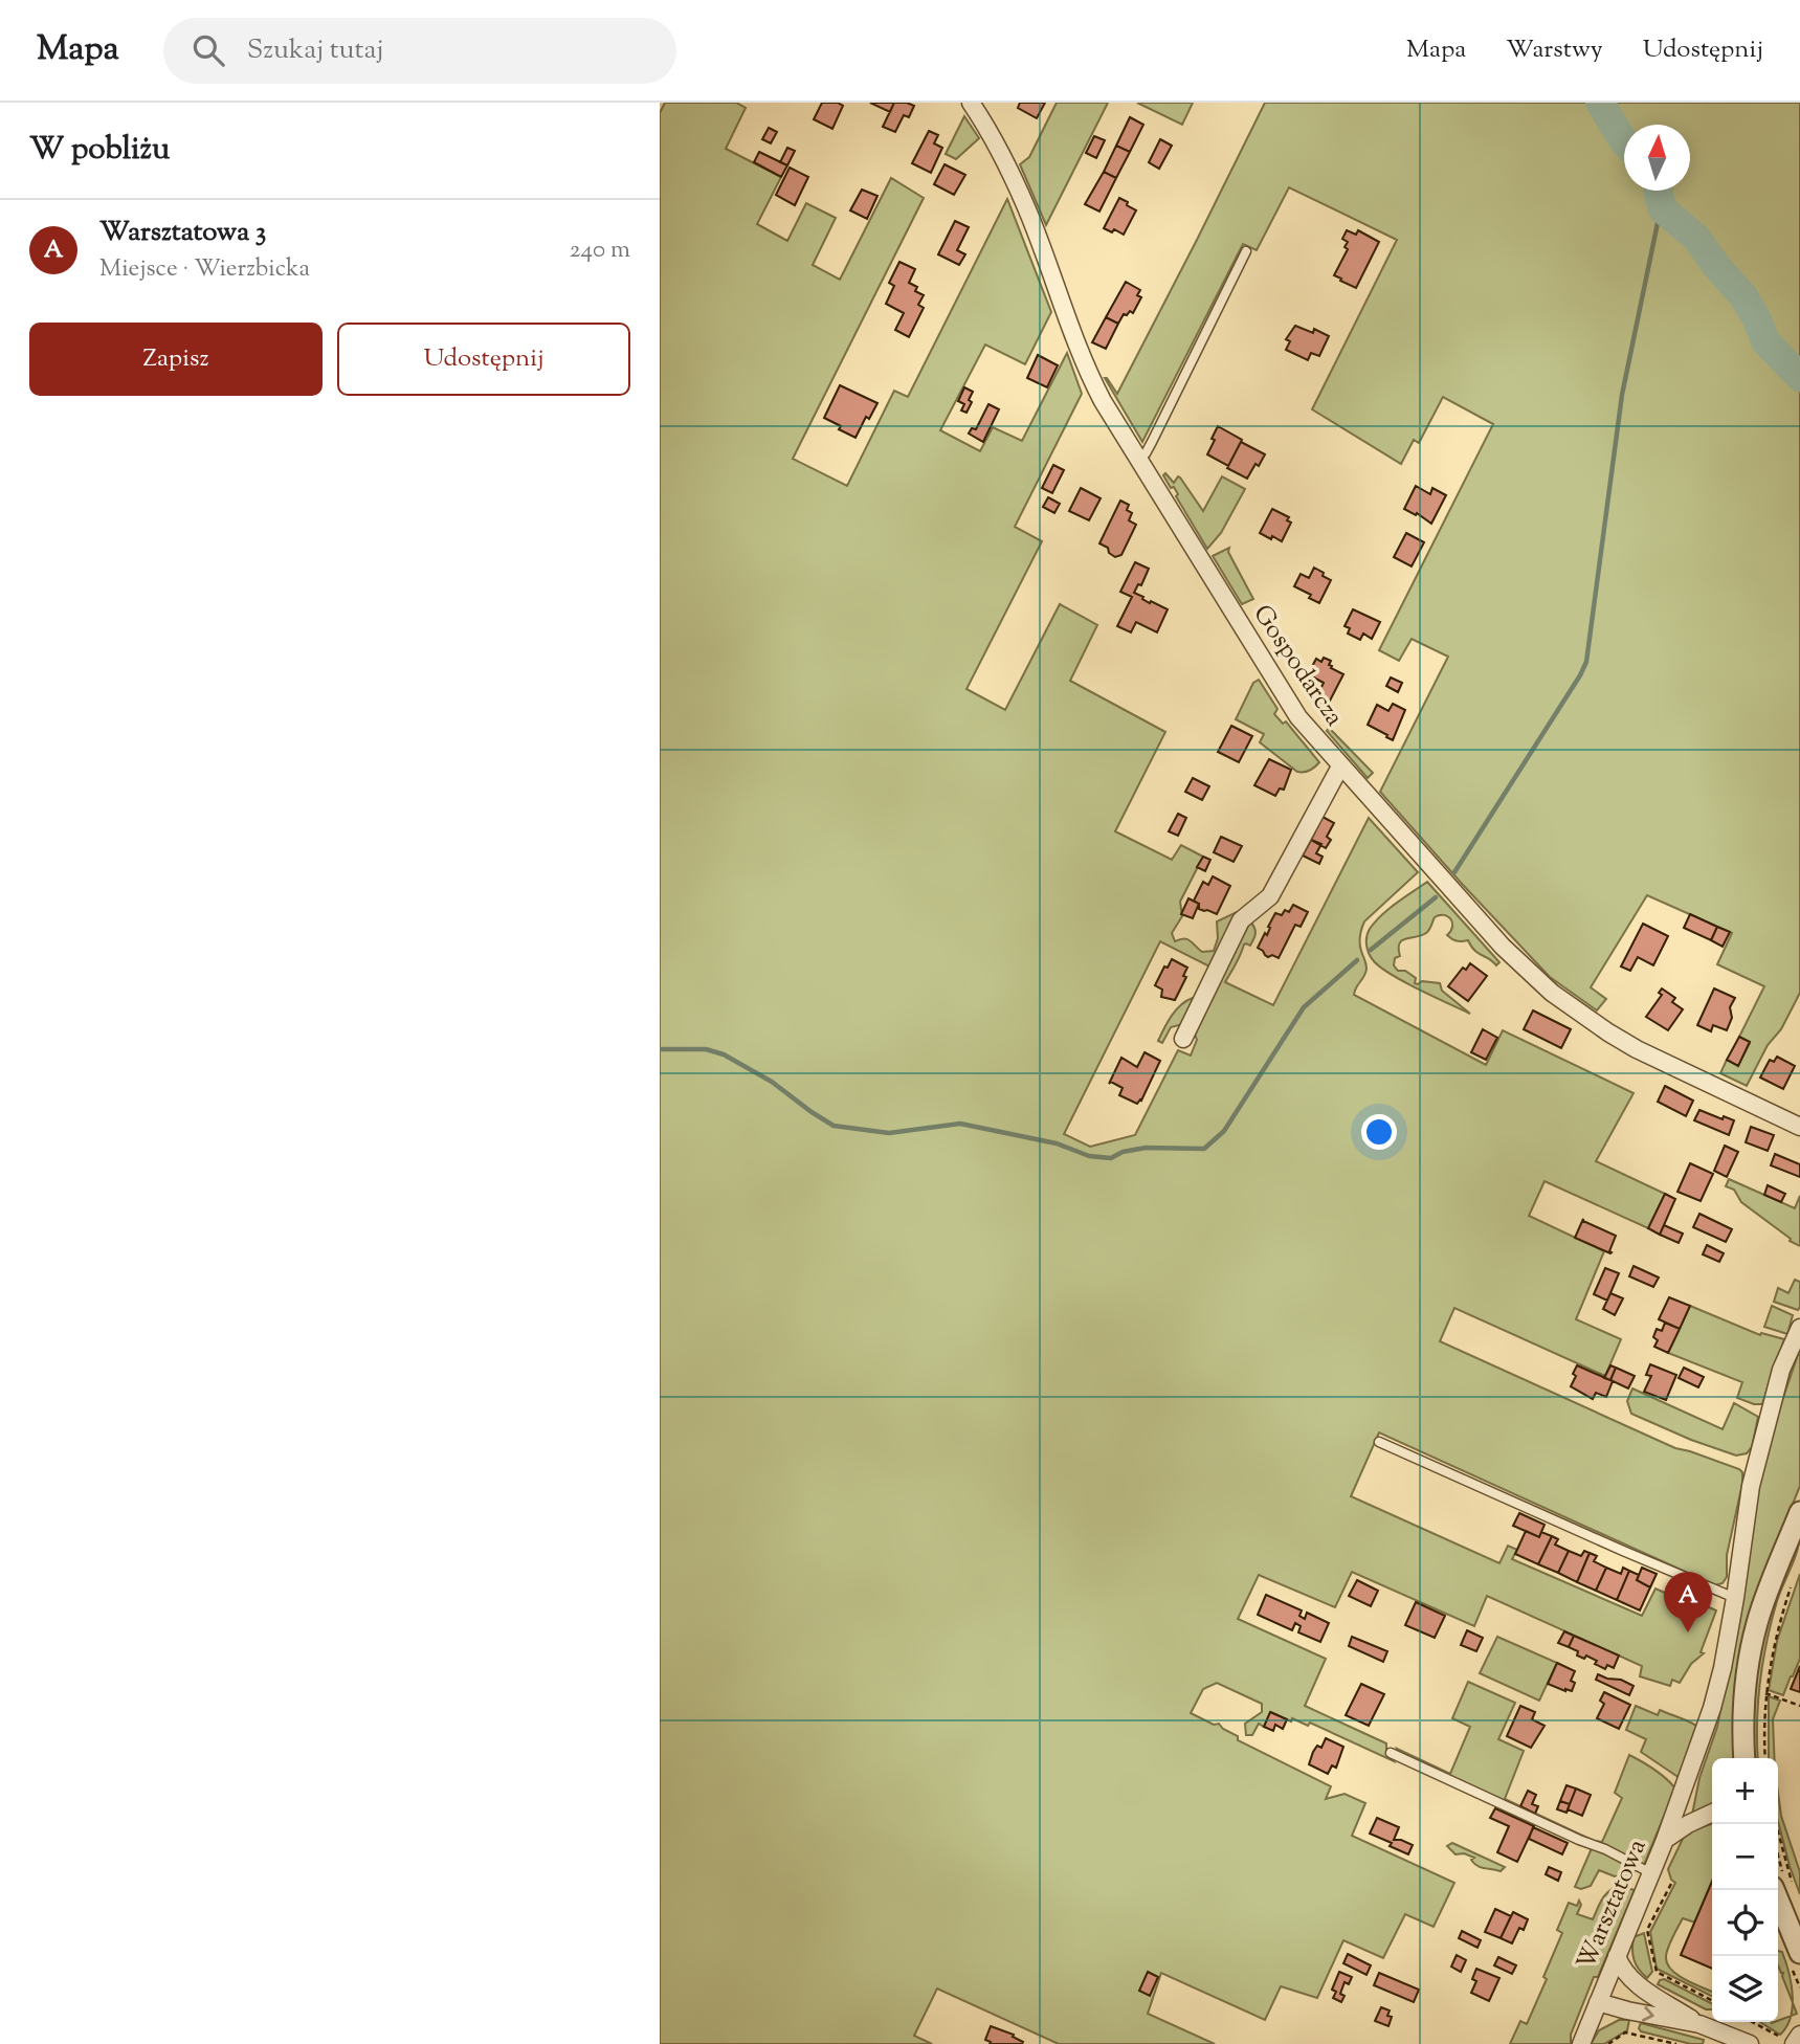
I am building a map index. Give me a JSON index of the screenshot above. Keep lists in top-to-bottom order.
{
  "streets": {
    "street": ["Gospodarcza", "Warsztatowa"]
  },
  "north": "top",
  "page": {
    "header": "Mapa",
    "search": "Szukaj tutaj",
    "nav": ["Mapa", "Warstwy", "Udostępnij"],
    "heading": "W pobliżu",
    "list": [
      {
        "mark": "A",
        "name": "Warsztatowa 3",
        "note": "Miejsce · Wierzbicka",
        "value": "240 m"
      }
    ],
    "buttons": ["Zapisz", "Udostępnij"],
    "pins": "A",
    "map_buttons": ["+", "−"]
  }
}
